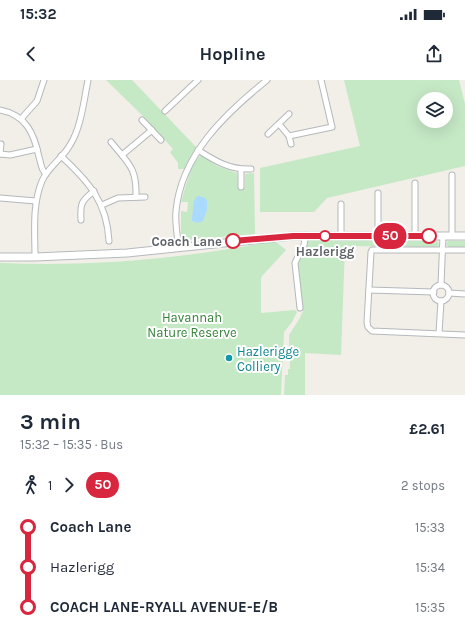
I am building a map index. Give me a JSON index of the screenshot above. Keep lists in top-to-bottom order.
{
  "parks": ["Havannah Nature Reserve"],
  "places": ["Hazlerigg", "Coach Lane", "Hazlerigge Colliery"],
  "lines": ["bus line 50"],
  "page": {
    "status": "15:32",
    "header": "Hopline",
    "on_map": "50",
    "heading": ["3 min", "15:32 – 15:35 · Bus", "£2.61"],
    "legs": ["1", "50", "2 stops"],
    "list": [
      {
        "name": "Coach Lane",
        "value": "15:33"
      },
      {
        "name": "Hazlerigg",
        "value": "15:34"
      },
      {
        "name": "COACH LANE-RYALL AVENUE-E/B",
        "value": "15:35"
      }
    ]
  }
}
